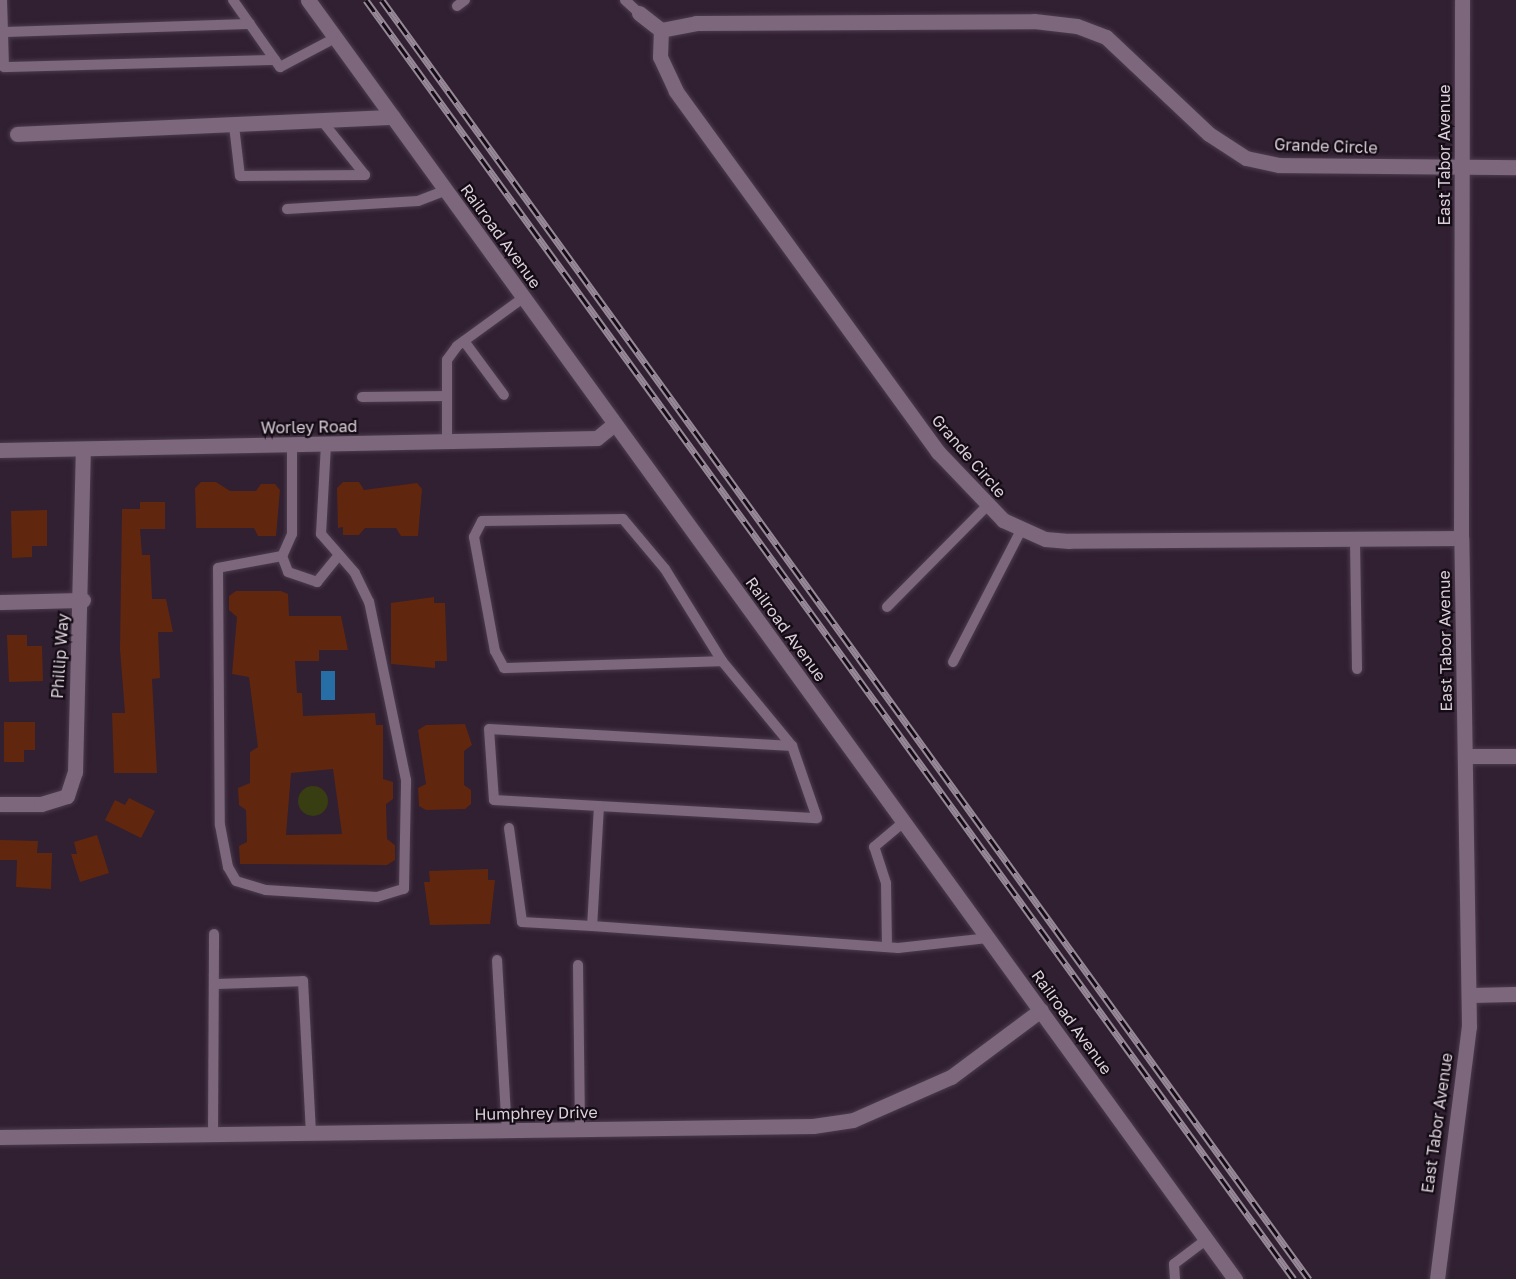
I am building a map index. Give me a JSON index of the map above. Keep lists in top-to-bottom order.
{
  "streets": {
    "street": [
      "Grande Circle",
      "East Tabor Avenue",
      "Railroad Avenue",
      "Worley Road",
      "Phillip Way",
      "Humphrey Drive"
    ]
  },
  "crossings": [
    ["Grande Circle", "East Tabor Avenue"],
    ["Railroad Avenue", "Worley Road"],
    ["Railroad Avenue", "Humphrey Drive"],
    ["Worley Road", "Phillip Way"]
  ]
}
